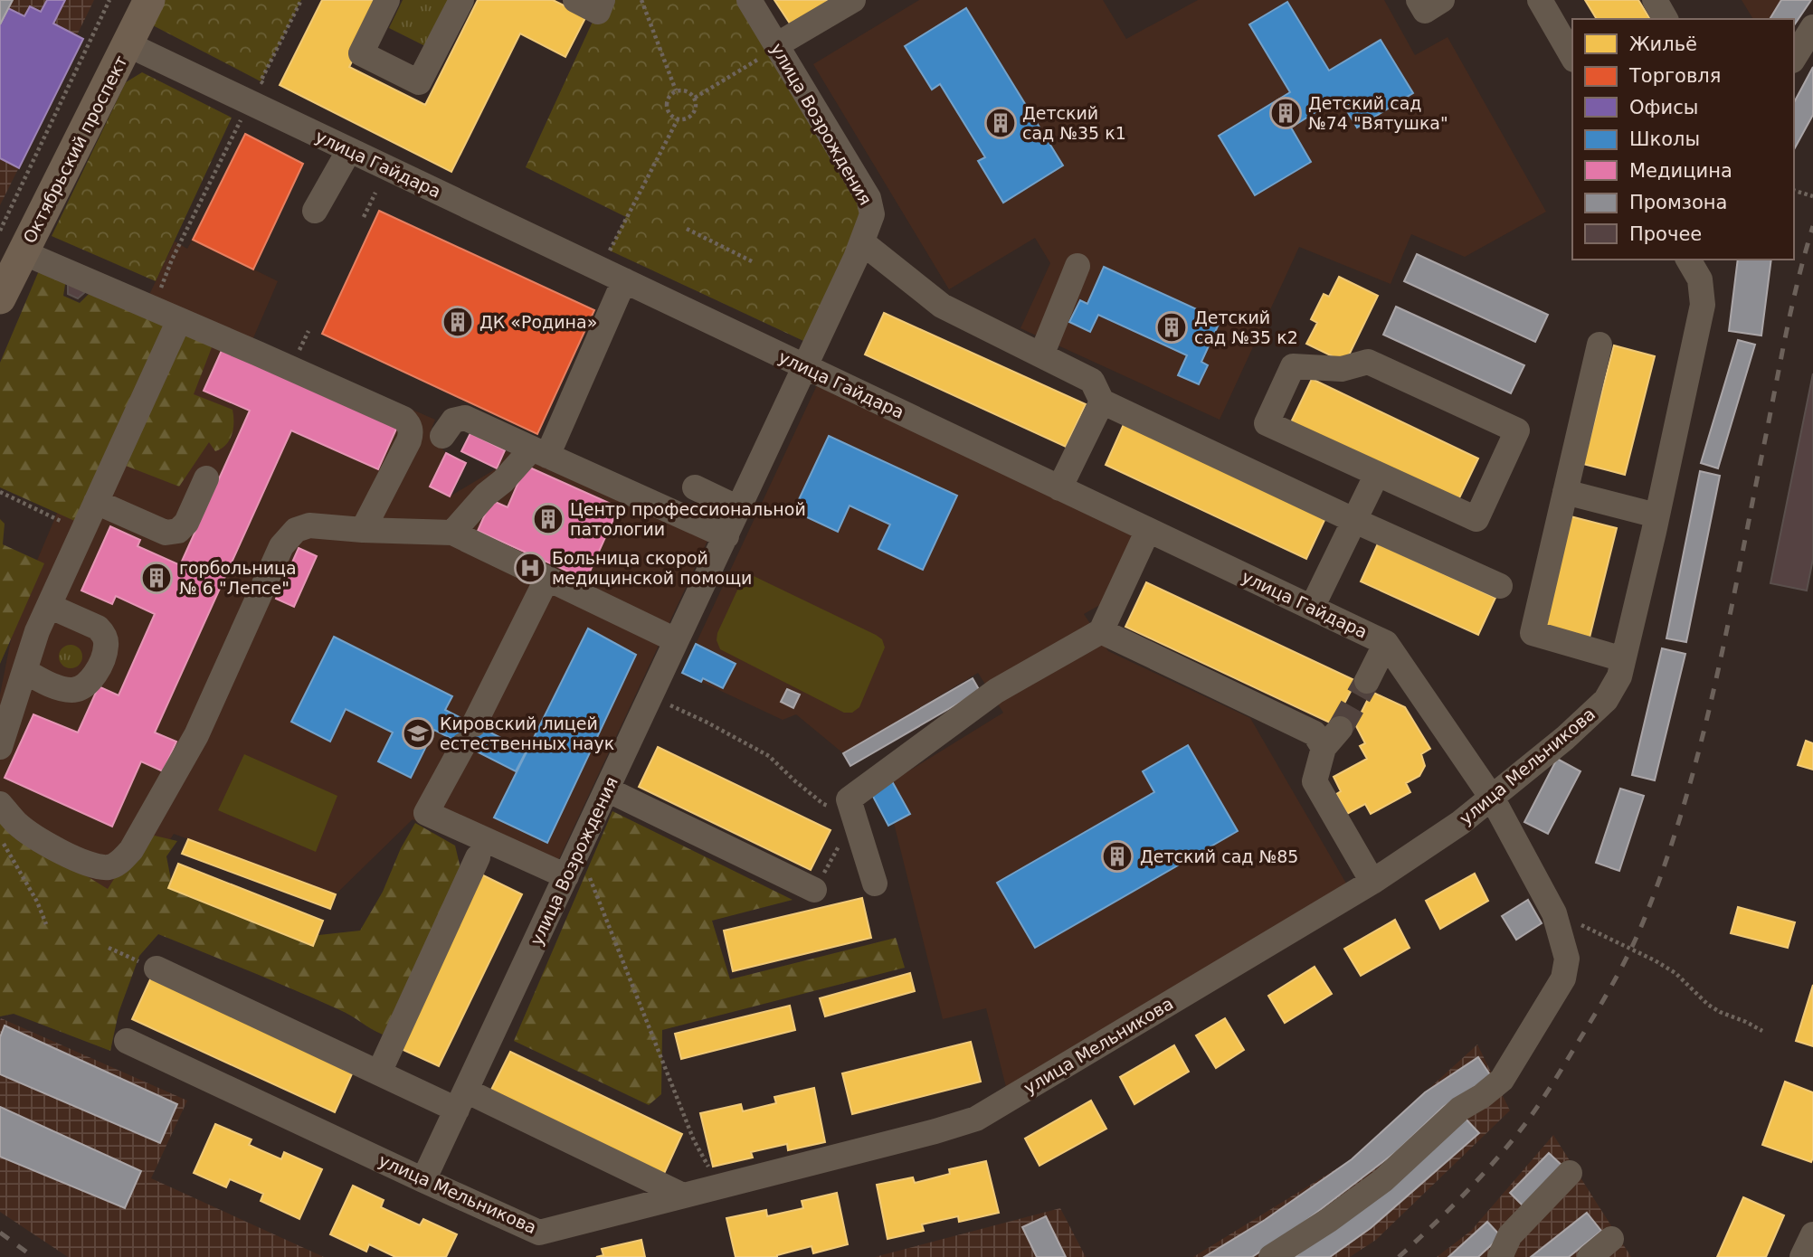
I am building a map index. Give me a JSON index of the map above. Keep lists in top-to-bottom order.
{
  "streets": {
    "main road": ["Октябрьский проспект"],
    "street": ["улица Возрождения", "улица Гайдара", "улица Мельникова"]
  },
  "crossings": [
    ["улица Возрождения", "улица Гайдара"],
    ["улица Возрождения", "улица Мельникова"],
    ["Октябрьский проспект", "улица Гайдара"],
    ["улица Гайдара", "улица Мельникова"]
  ],
  "places": {
    "building": [
      "Детский сад №74 \"Вятушка\"",
      "Детский сад №35 к1",
      "ДК «Родина»",
      "Детский сад №35 к2",
      "Центр профессиональной патологии",
      "горбольница № 6 \"Лепсе\"",
      "Детский сад №85"
    ],
    "hospital": ["Больница скорой медицинской помощи"],
    "school or university": ["Кировский лицей естественных наук"]
  },
  "legend": [
    "Жильё",
    "Торговля",
    "Офисы",
    "Школы",
    "Медицина",
    "Промзона",
    "Прочее"
  ]
}
